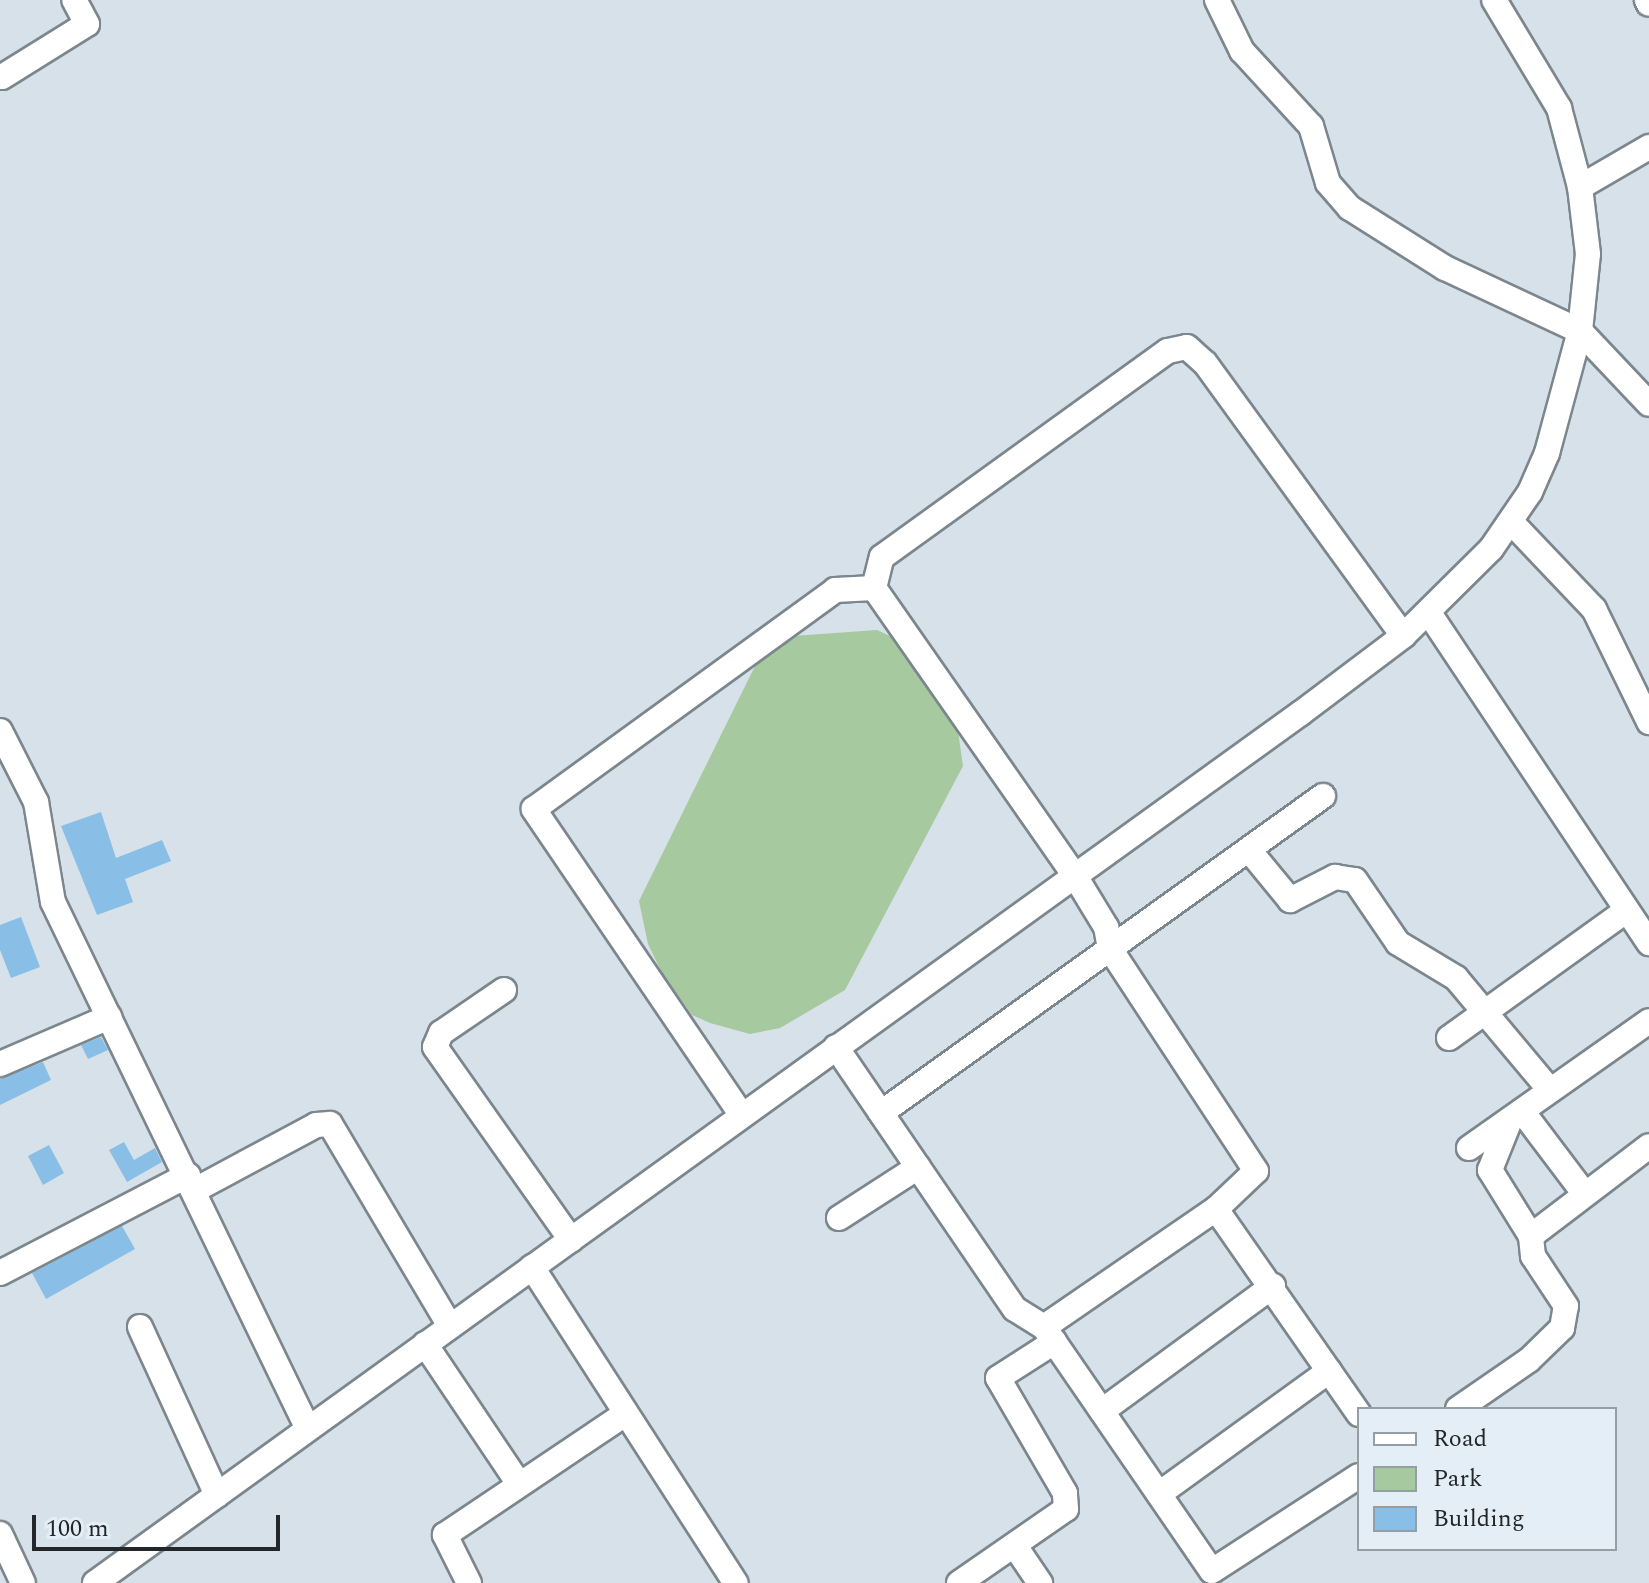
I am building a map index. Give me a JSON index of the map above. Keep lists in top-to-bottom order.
{
  "legend": ["Road", "Park", "Building"],
  "scale_bar": "100 m"
}
